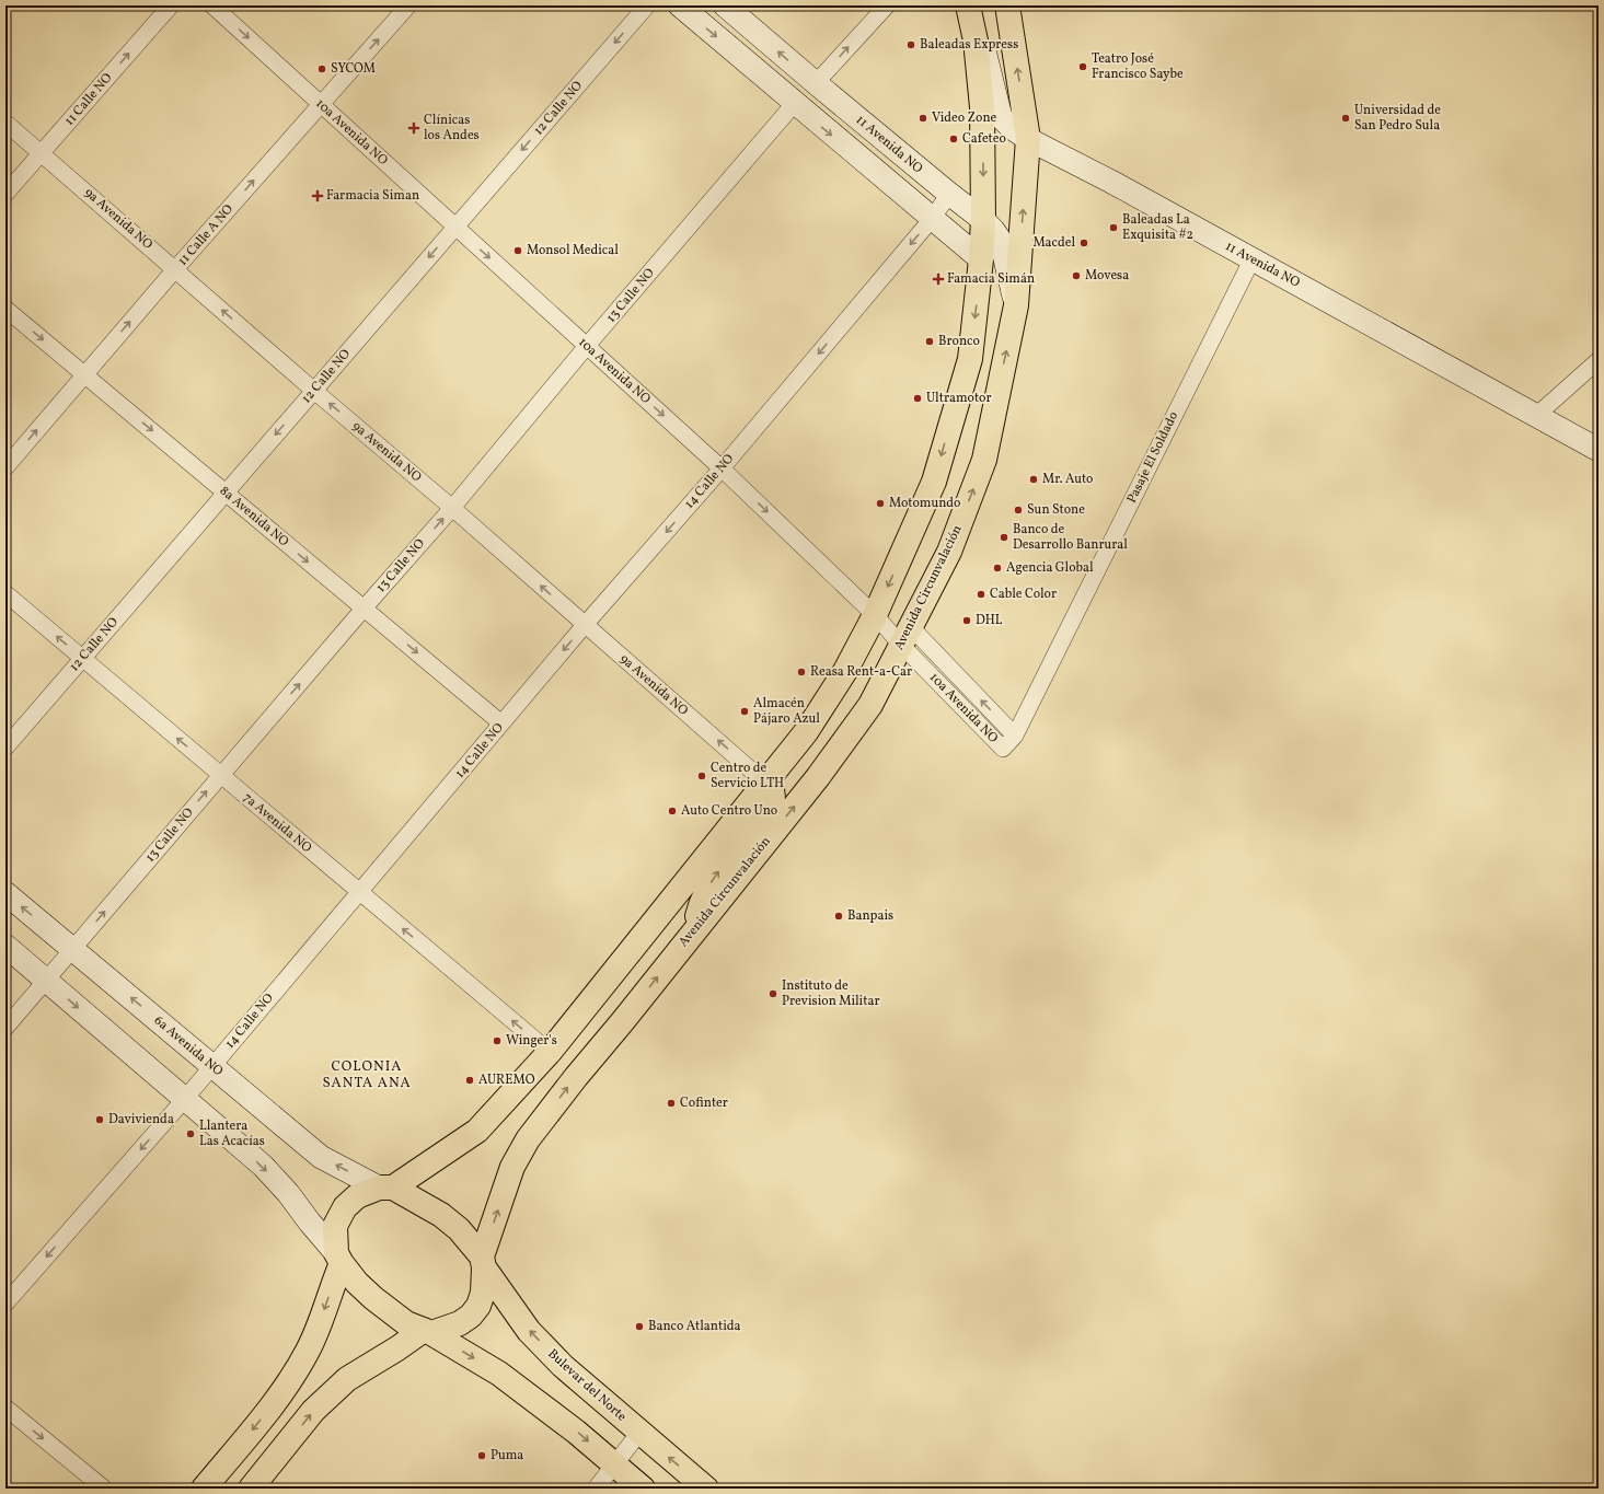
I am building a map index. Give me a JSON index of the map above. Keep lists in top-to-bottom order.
{
  "streets": {
    "highway": ["Avenida Circunvalación", "Bulevar del Norte"],
    "street": [
      "11 Calle NO",
      "12 Calle NO",
      "10a Avenida NO",
      "11 Avenida NO",
      "9a Avenida NO",
      "11 Calle A NO",
      "13 Calle NO",
      "Pasaje El Soldado",
      "14 Calle NO",
      "8a Avenida NO",
      "7a Avenida NO",
      "6a Avenida NO"
    ]
  },
  "crossings": [
    ["11 Calle NO", "9a Avenida NO"],
    ["12 Calle NO", "10a Avenida NO"],
    ["12 Calle NO", "9a Avenida NO"],
    ["12 Calle NO", "8a Avenida NO"],
    ["12 Calle NO", "7a Avenida NO"],
    ["10a Avenida NO", "11 Calle A NO"],
    ["10a Avenida NO", "13 Calle NO"],
    ["10a Avenida NO", "Pasaje El Soldado"],
    ["10a Avenida NO", "14 Calle NO"],
    ["10a Avenida NO", "Avenida Circunvalación"],
    ["11 Avenida NO", "Pasaje El Soldado"],
    ["11 Avenida NO", "14 Calle NO"],
    ["11 Avenida NO", "Avenida Circunvalación"],
    ["9a Avenida NO", "11 Calle A NO"],
    ["9a Avenida NO", "13 Calle NO"],
    ["9a Avenida NO", "14 Calle NO"],
    ["11 Calle A NO", "8a Avenida NO"],
    ["13 Calle NO", "8a Avenida NO"],
    ["13 Calle NO", "7a Avenida NO"],
    ["13 Calle NO", "6a Avenida NO"],
    ["14 Calle NO", "8a Avenida NO"],
    ["14 Calle NO", "7a Avenida NO"],
    ["14 Calle NO", "6a Avenida NO"],
    ["Avenida Circunvalación", "6a Avenida NO"],
    ["Avenida Circunvalación", "Bulevar del Norte"],
    ["6a Avenida NO", "Bulevar del Norte"]
  ],
  "one_way": [
    "11 Calle NO",
    "12 Calle NO",
    "9a Avenida NO",
    "11 Calle A NO",
    "13 Calle NO",
    "14 Calle NO",
    "8a Avenida NO",
    "7a Avenida NO"
  ],
  "districts": ["COLONIA SANTA ANA"],
  "places": {
    "other": [
      "Baleadas Express",
      "Teatro José Francisco Saybe",
      "SYCOM",
      "Video Zone",
      "Universidad de San Pedro Sula",
      "Cafeteo",
      "Baleadas La Exquisita #2",
      "Macdel",
      "Monsol Medical",
      "Movesa",
      "Bronco",
      "Ultramotor",
      "Mr. Auto",
      "Motomundo",
      "Sun Stone",
      "Banco de Desarrollo Banrural",
      "Agencia Global",
      "Cable Color",
      "DHL",
      "Reasa Rent-a-Car",
      "Almacén Pájaro Azul",
      "Centro de Servicio LTH",
      "Auto Centro Uno",
      "Banpais",
      "Instituto de Prevision Militar",
      "Winger's",
      "AUREMO",
      "Cofinter",
      "Davivienda",
      "Llantera Las Acacías",
      "Banco Atlantida",
      "Puma"
    ],
    "health": ["Clínicas los Andes", "Farmacia Siman", "Famacia Simán"]
  }
}
